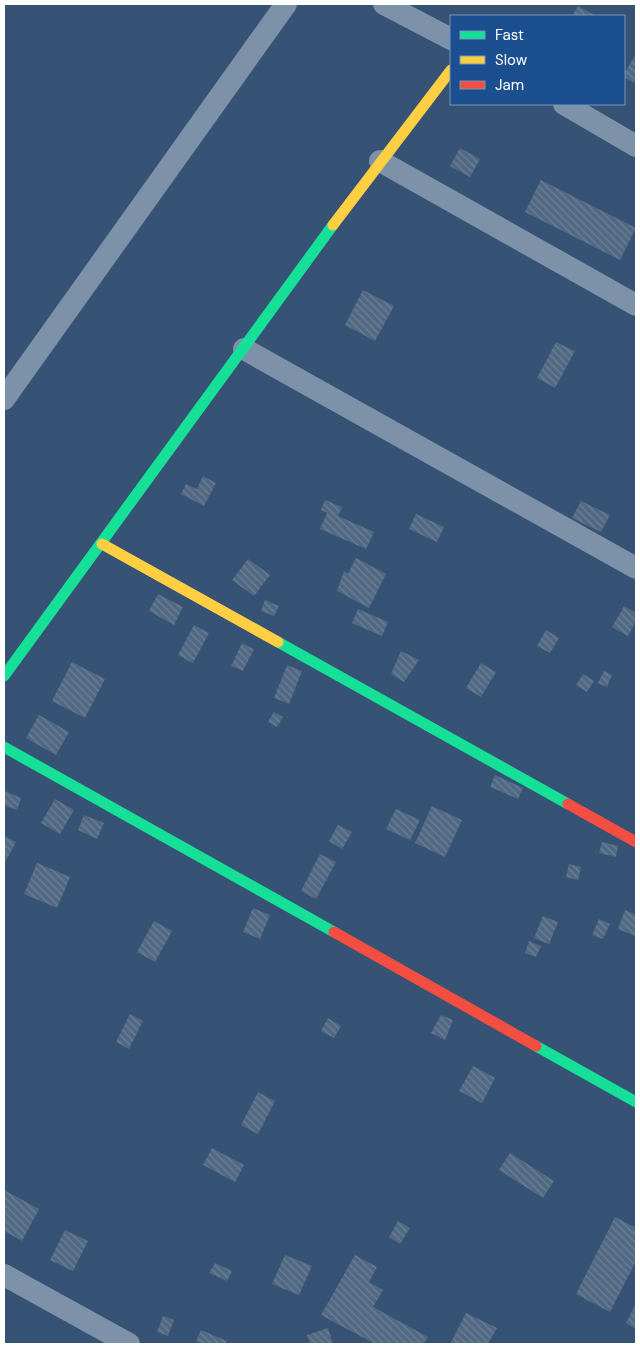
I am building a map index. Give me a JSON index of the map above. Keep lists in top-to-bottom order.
{
  "legend": ["Fast", "Slow", "Jam"]
}
